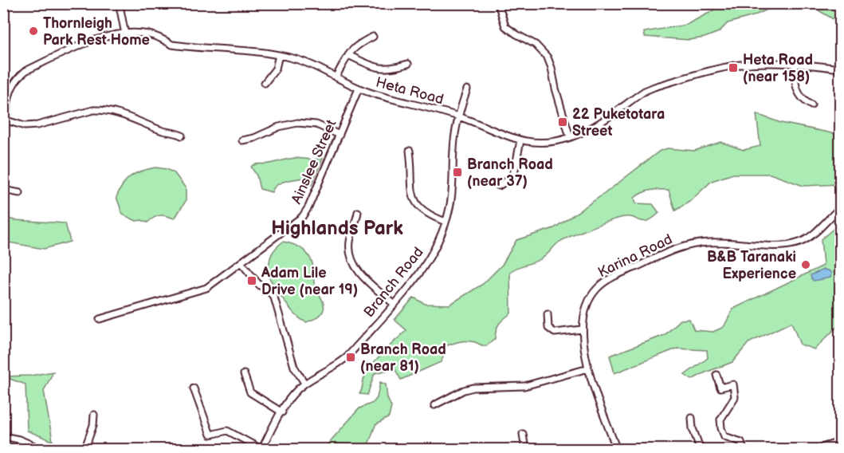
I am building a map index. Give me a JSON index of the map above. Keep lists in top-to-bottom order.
{
  "streets": {
    "street": [
      "Heta Road",
      "Ainslee Street",
      "Karina Road",
      "Branch Road"
    ]
  },
  "crossings": [
    ["Heta Road", "Ainslee Street"],
    ["Heta Road", "Branch Road"]
  ],
  "districts": ["Highlands Park"],
  "places": {
    "other": ["Thornleigh Park Rest Home", "B&B Taranaki Experience"],
    "transit": [
      "Heta Road (near 158)",
      "22 Puketotara Street",
      "Branch Road (near 37)",
      "Adam Lile Drive (near 19)",
      "Branch Road (near 81)"
    ]
  }
}
